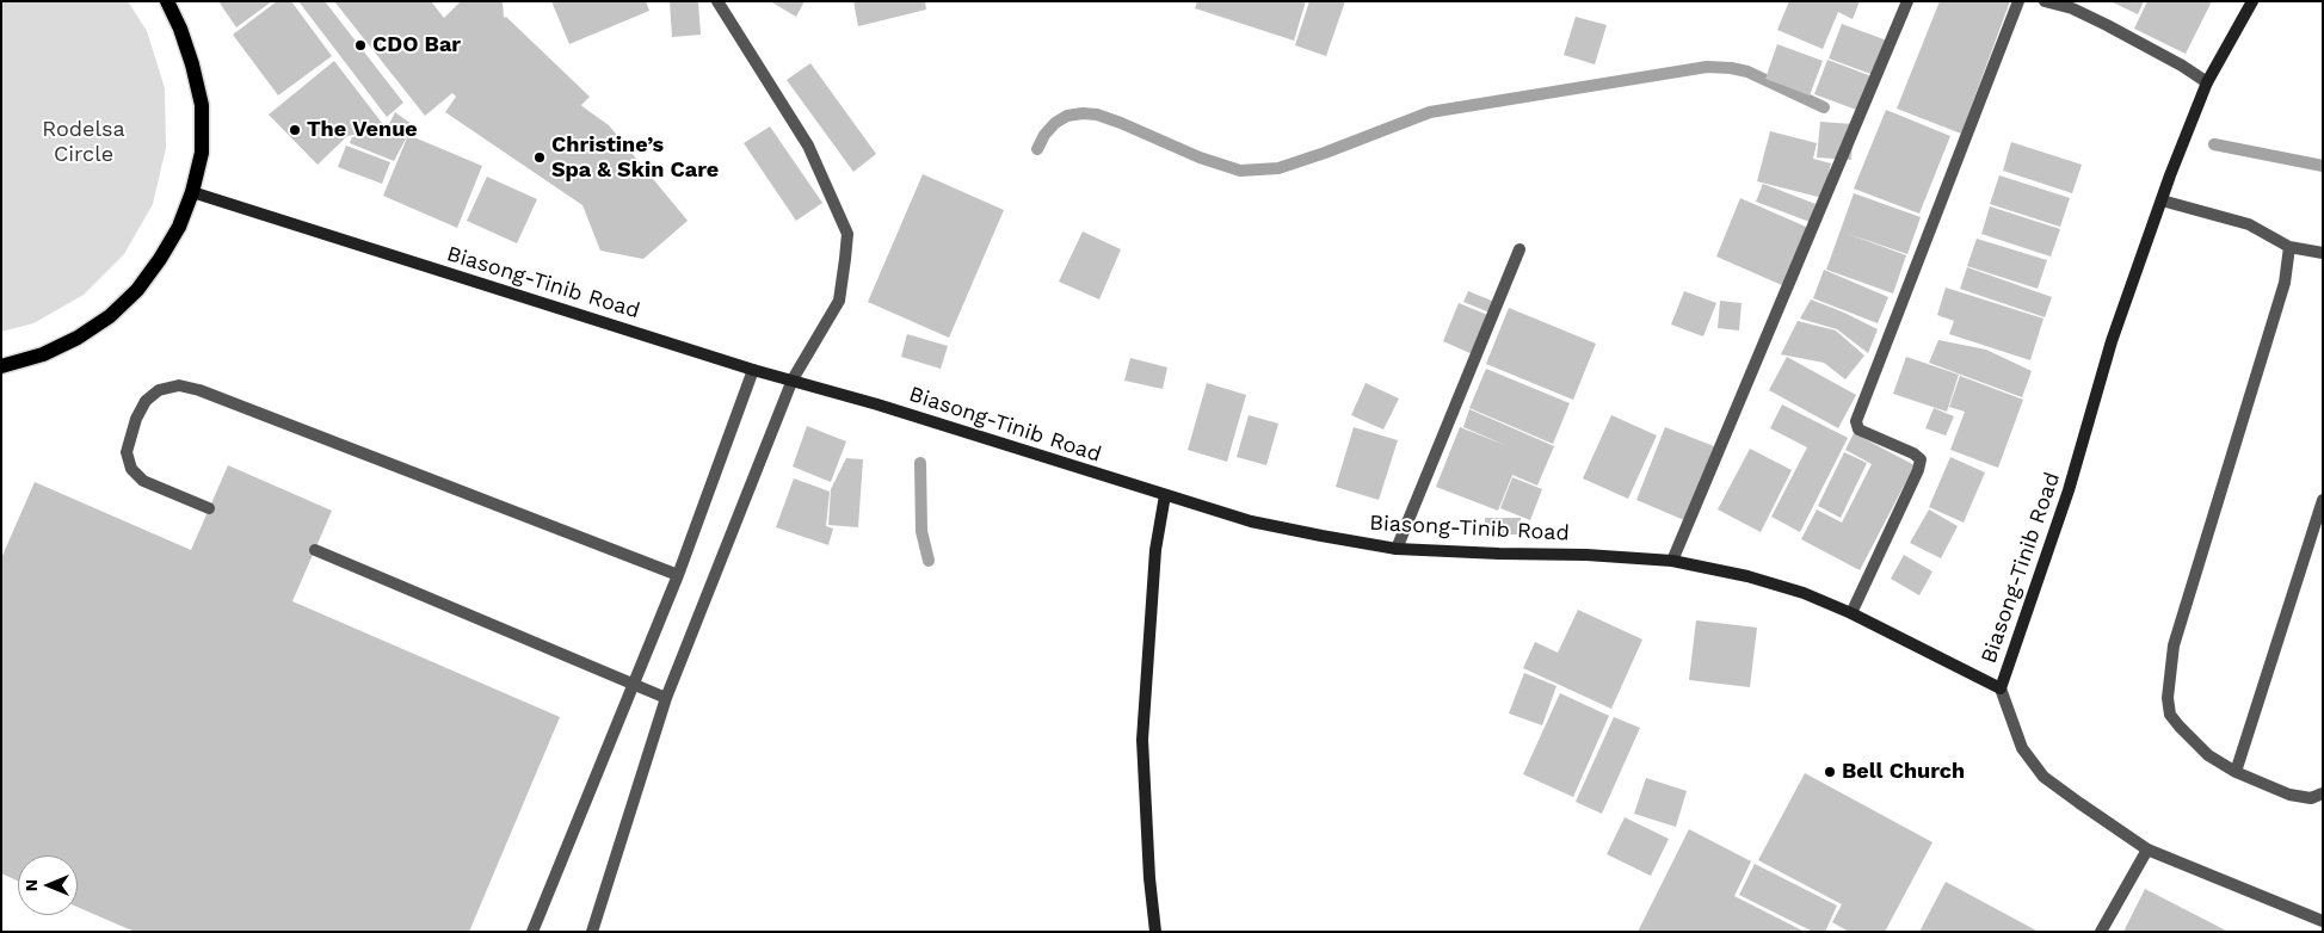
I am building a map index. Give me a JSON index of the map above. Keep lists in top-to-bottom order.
{
  "streets": {
    "street": ["Biasong-Tinib Road"]
  },
  "parks": ["Rodelsa Circle"],
  "places": [
    "CDO Bar",
    "The Venue",
    "Christine’s Spa & Skin Care",
    "Bell Church"
  ],
  "north": "left"
}
